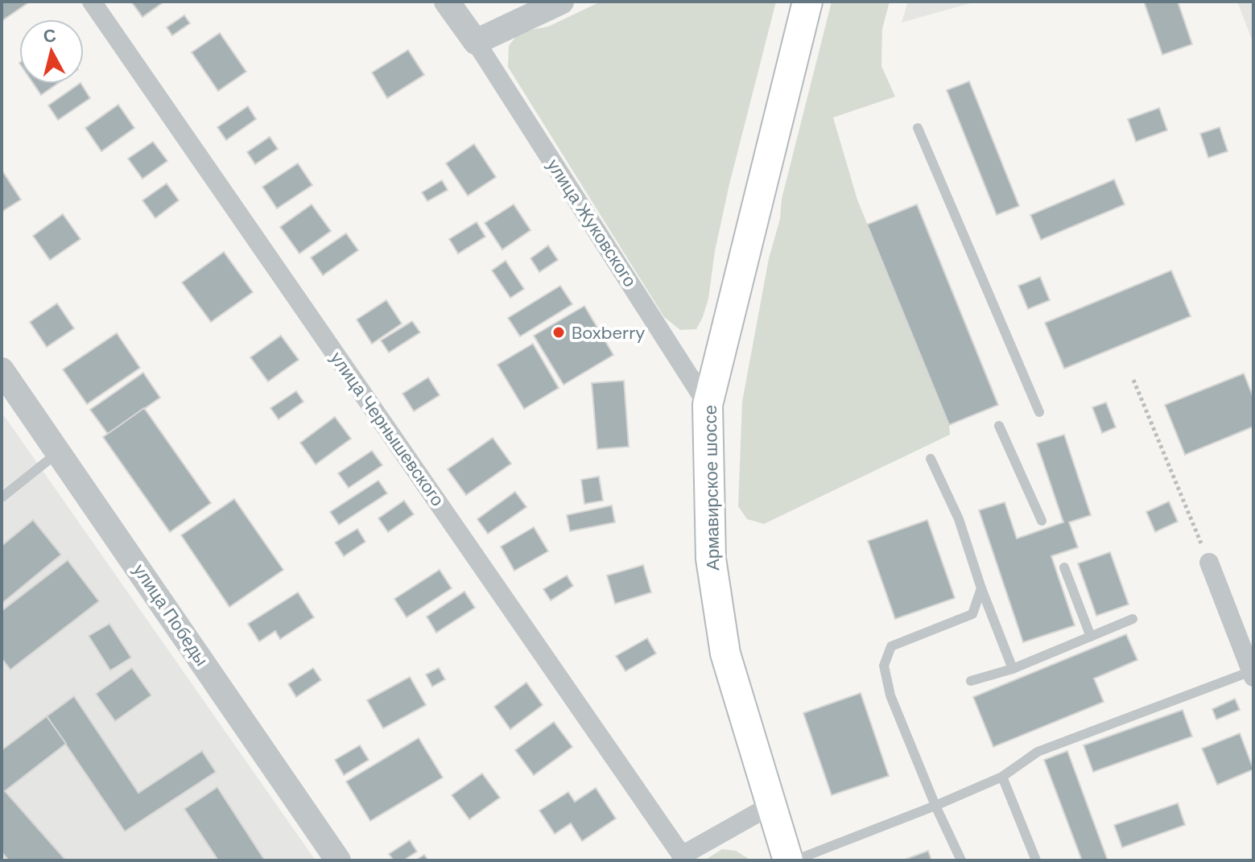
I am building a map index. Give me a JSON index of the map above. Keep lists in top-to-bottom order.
{
  "streets": {
    "main road": ["Армавирское шоссе"],
    "street": ["улица Жуковского", "улица Чернышевского", "улица Победы"]
  },
  "crossings": [
    ["улица Жуковского", "Армавирское шоссе"]
  ],
  "places": ["Boxberry"],
  "north": "top"
}
